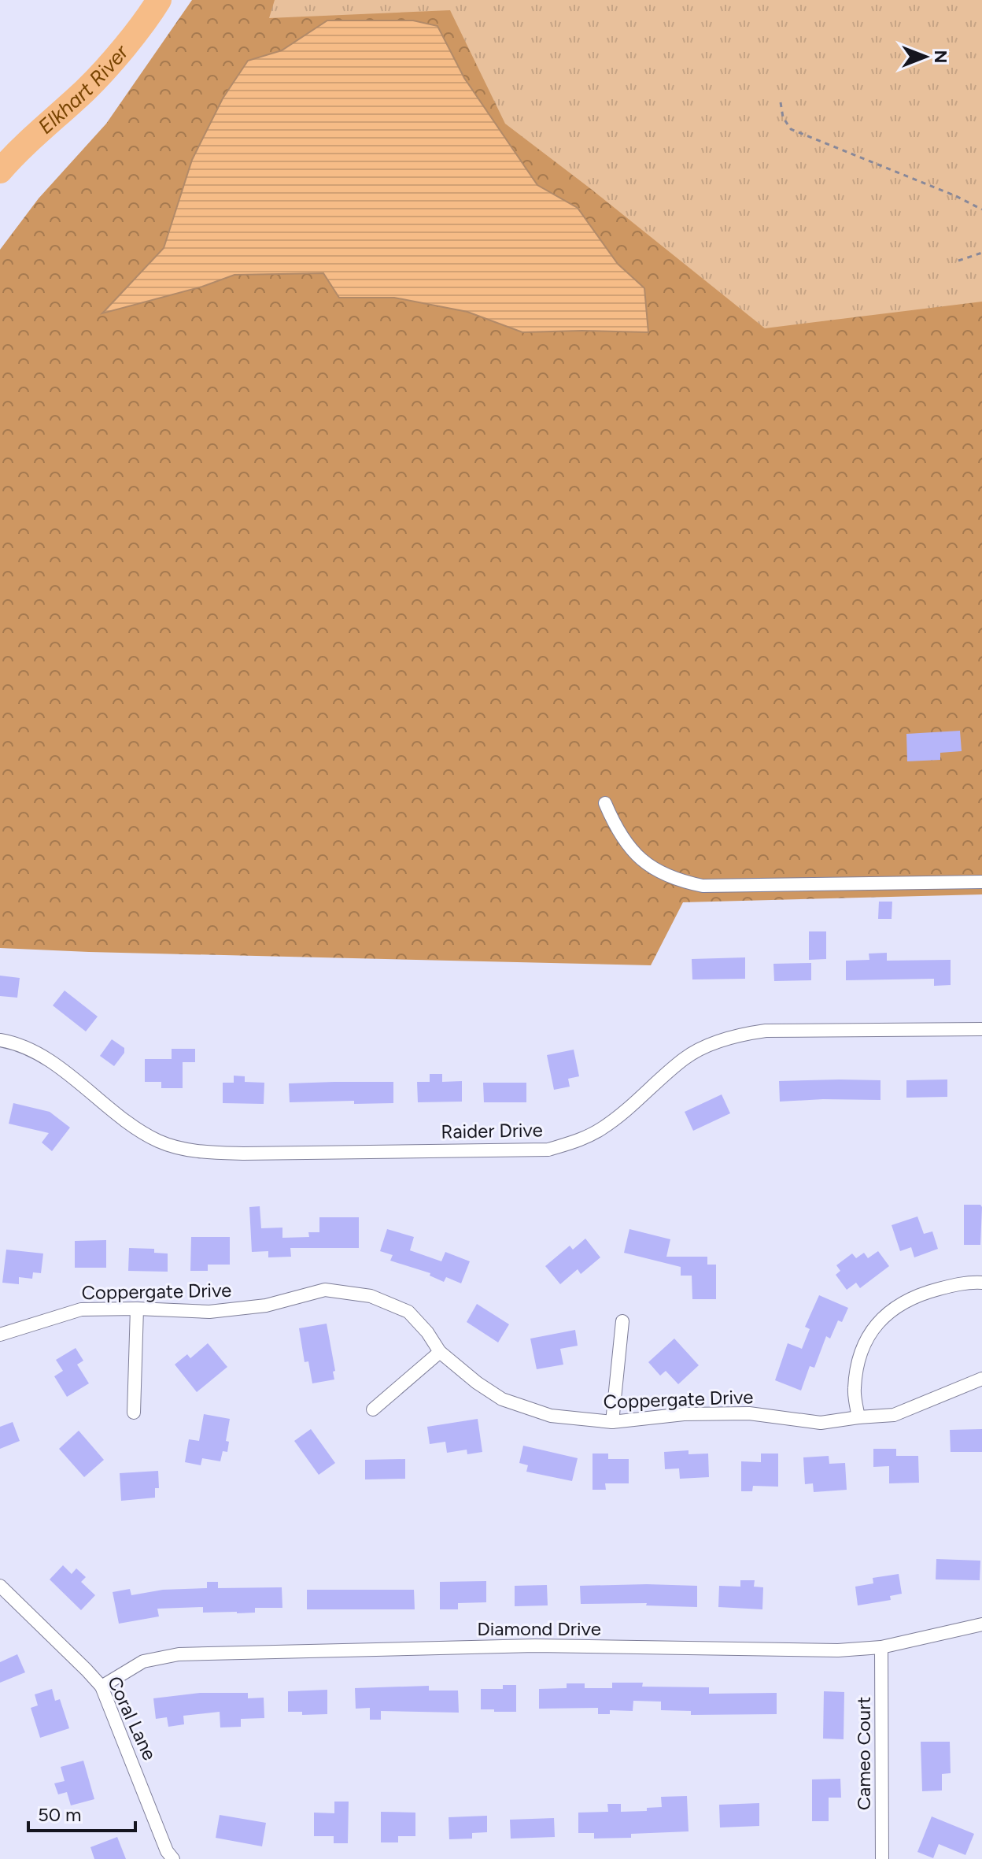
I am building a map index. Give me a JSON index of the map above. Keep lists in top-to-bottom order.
{
  "streets": {
    "street": [
      "Raider Drive",
      "Coppergate Drive",
      "Diamond Drive",
      "Coral Lane",
      "Cameo Court"
    ]
  },
  "crossings": [
    ["Diamond Drive", "Coral Lane"],
    ["Diamond Drive", "Cameo Court"]
  ],
  "water": ["Elkhart River"],
  "scale_bar": "50 m",
  "north": "right"
}
